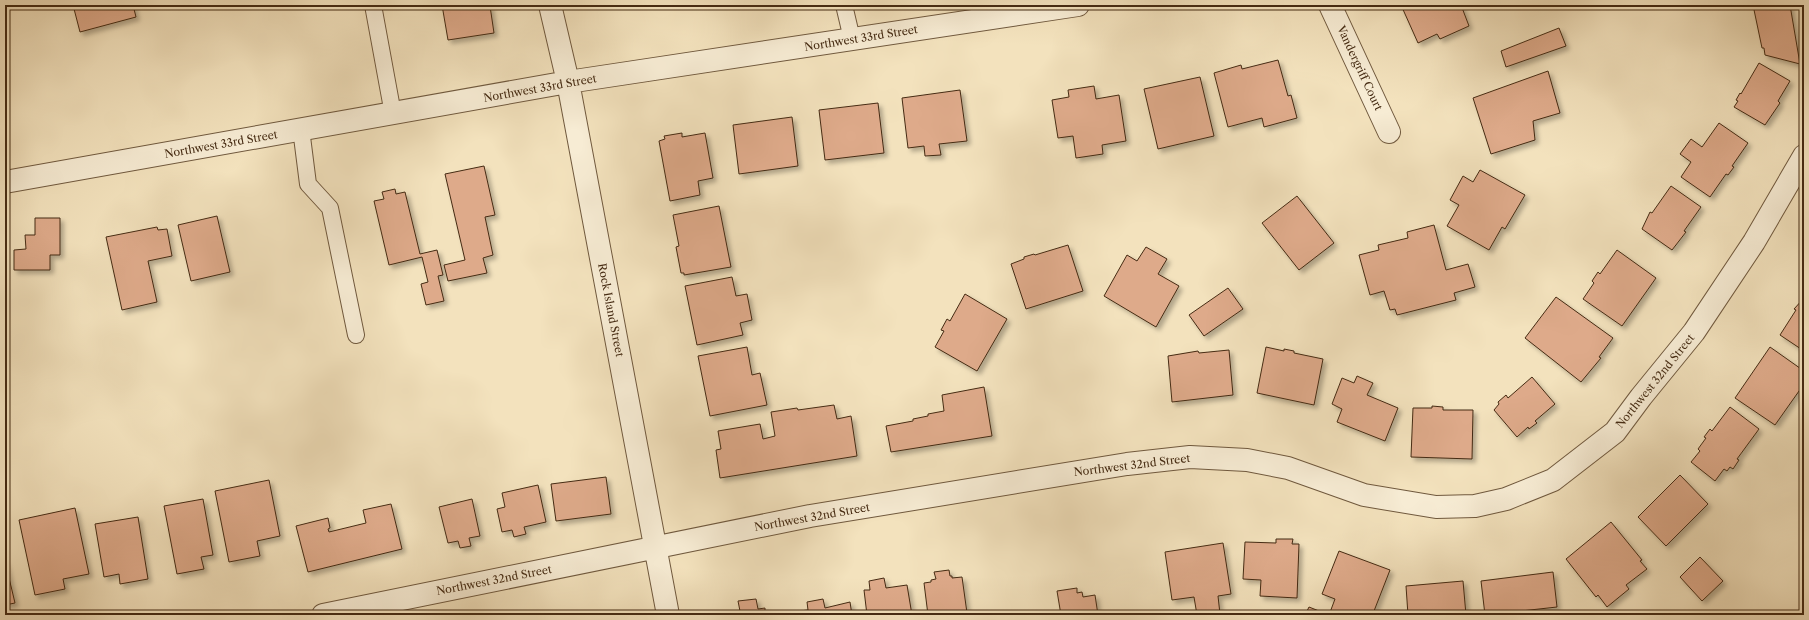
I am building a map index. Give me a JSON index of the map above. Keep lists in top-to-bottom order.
{
  "streets": {
    "street": [
      "Northwest 33rd Street",
      "Vandergriff Court",
      "Rock Island Street",
      "Northwest 32nd Street"
    ]
  },
  "crossings": [
    ["Northwest 33rd Street", "Rock Island Street"],
    ["Rock Island Street", "Northwest 32nd Street"]
  ]
}
